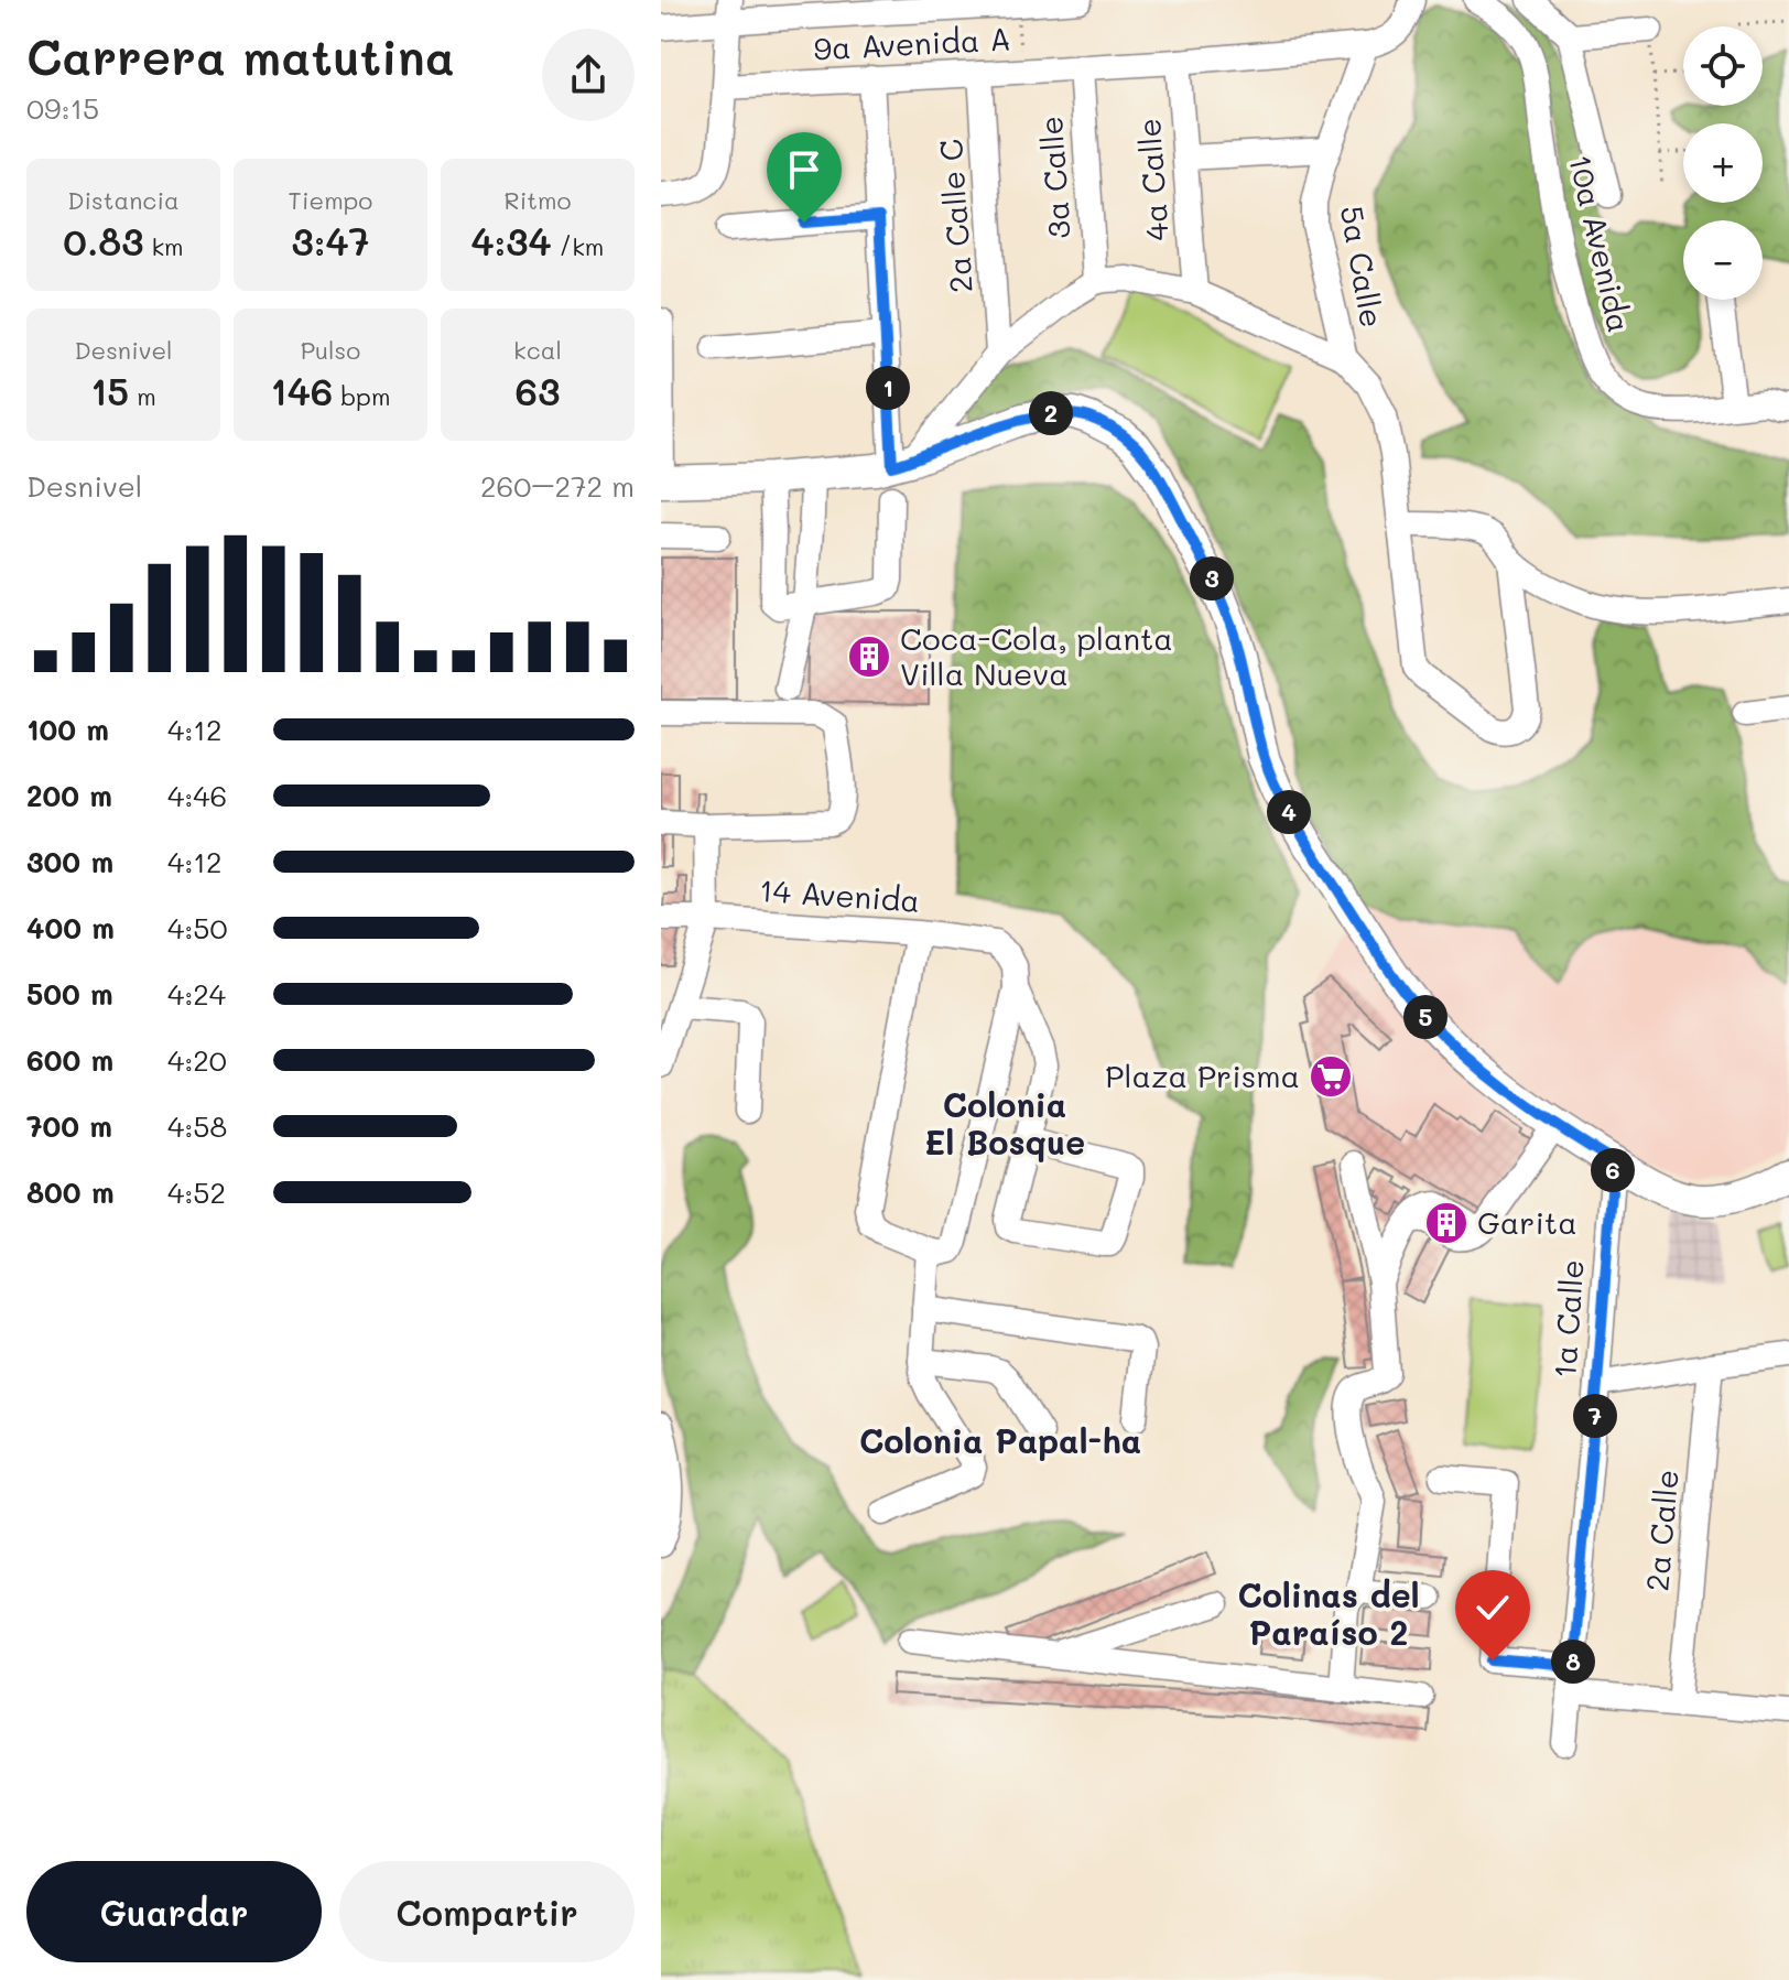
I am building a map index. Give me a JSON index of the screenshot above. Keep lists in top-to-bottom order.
{
  "streets": {
    "street": [
      "9a Avenida A",
      "3a Calle",
      "4a Calle",
      "2a Calle C",
      "10a Avenida",
      "5a Calle",
      "14 Avenida",
      "1a Calle",
      "2a Calle"
    ]
  },
  "crossings": [
    ["9a Avenida A", "3a Calle"],
    ["9a Avenida A", "4a Calle"],
    ["9a Avenida A", "2a Calle C"],
    ["9a Avenida A", "5a Calle"]
  ],
  "districts": ["Colonia El Bosque", "Colonia Papal-ha", "Colinas del Paraíso 2"],
  "places": {
    "building": ["Coca-Cola, planta Villa Nueva", "Garita"],
    "supermarket": ["Plaza Prisma"]
  },
  "page": {
    "heading": ["Carrera matutina", "09:15"],
    "map_buttons": ["+", "−"],
    "stats": [
      ["Distancia", "0.83 km"],
      ["Tiempo", "3:47"],
      ["Ritmo", "4:34 /km"],
      ["Desnivel", "15 m"],
      ["Pulso", "146 bpm"],
      ["kcal", "63"]
    ],
    "pins": [
      "1",
      "2",
      "3",
      "4",
      "5",
      "6",
      "7",
      "8"
    ],
    "chart": ["Desnivel", "260–272 m"],
    "list": [
      {
        "name": "100 m",
        "note": "4:12"
      },
      {
        "name": "200 m",
        "note": "4:46"
      },
      {
        "name": "300 m",
        "note": "4:12"
      },
      {
        "name": "400 m",
        "note": "4:50"
      },
      {
        "name": "500 m",
        "note": "4:24"
      },
      {
        "name": "600 m",
        "note": "4:20"
      },
      {
        "name": "700 m",
        "note": "4:58"
      },
      {
        "name": "800 m",
        "note": "4:52"
      }
    ],
    "buttons": ["Guardar", "Compartir"]
  }
}
